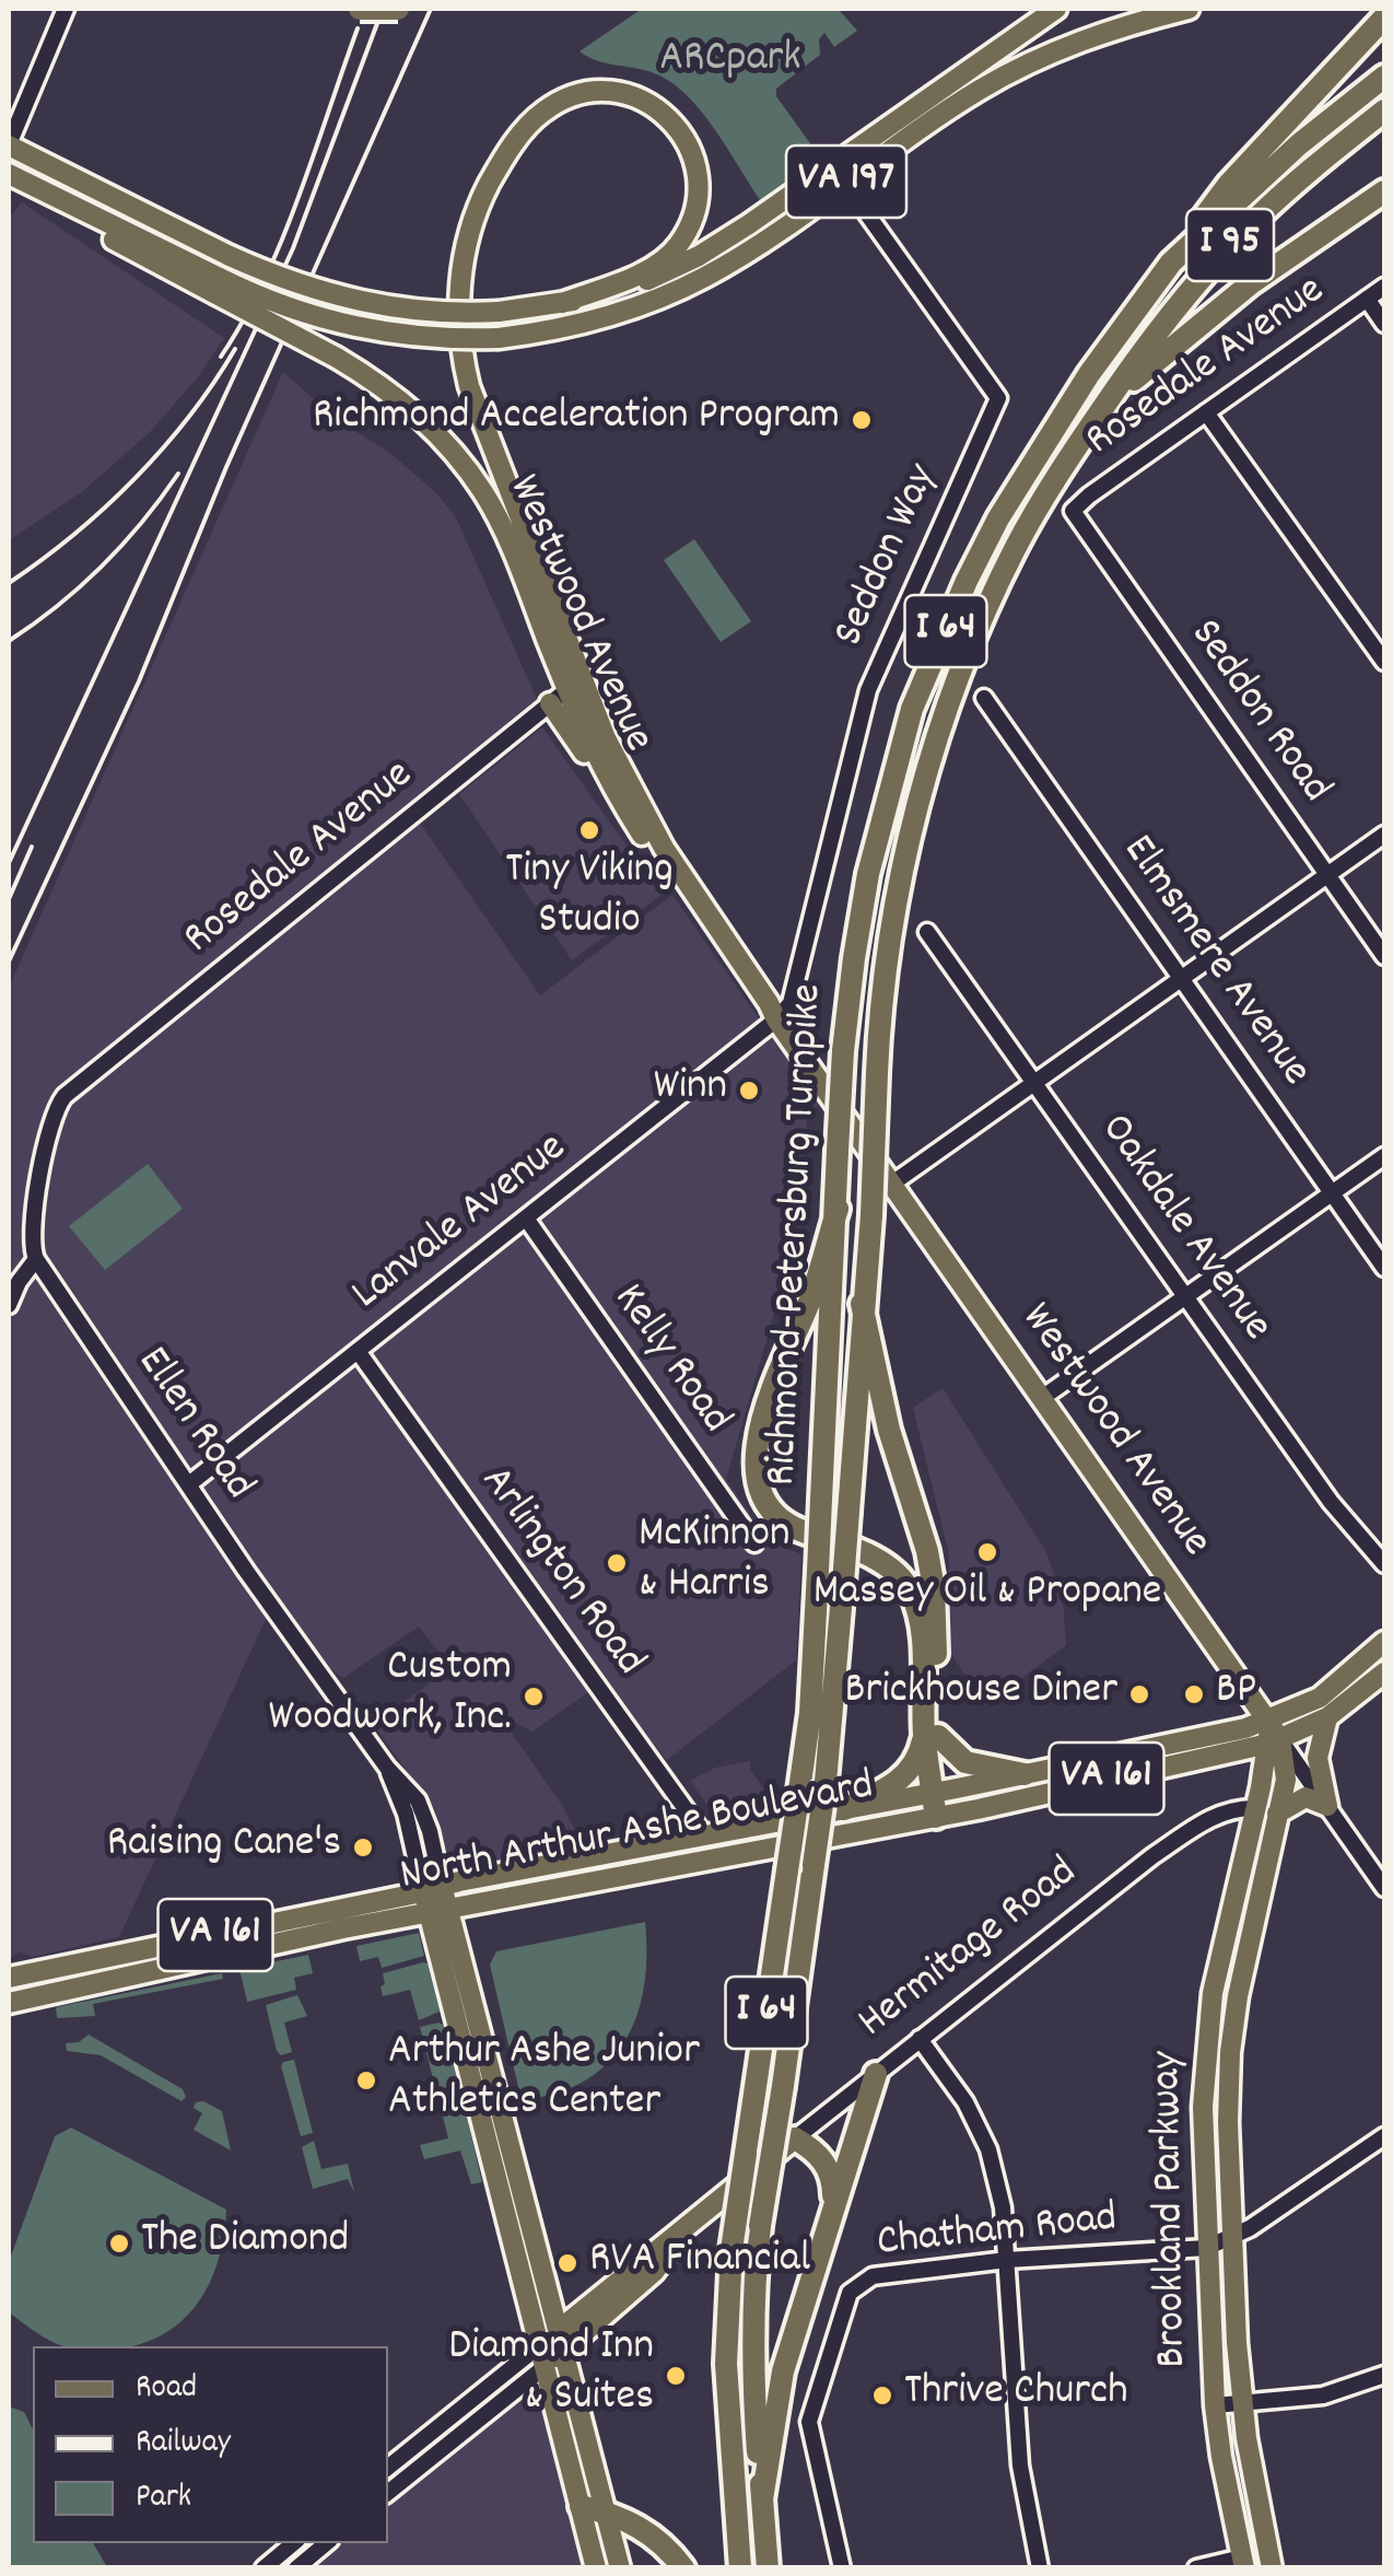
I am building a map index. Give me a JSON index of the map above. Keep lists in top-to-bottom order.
{
  "streets": {
    "highway": ["I 95", "I 64", "Richmond-Petersburg Turnpike"],
    "main road": [
      "VA 197",
      "Westwood Avenue",
      "VA 161",
      "North Arthur Ashe Boulevard",
      "Hermitage Road",
      "Brookland Parkway"
    ],
    "street": [
      "Rosedale Avenue",
      "Seddon Way",
      "Seddon Road",
      "Elmsmere Avenue",
      "Lanvale Avenue",
      "Oakdale Avenue",
      "Kelly Road",
      "Ellen Road",
      "Arlington Road",
      "Chatham Road"
    ]
  },
  "crossings": [
    ["VA 197", "Seddon Way"],
    ["VA 197", "Westwood Avenue"],
    ["Rosedale Avenue", "Westwood Avenue"],
    ["Rosedale Avenue", "Seddon Road"],
    ["Rosedale Avenue", "Ellen Road"],
    ["Seddon Way", "Westwood Avenue"],
    ["Seddon Way", "Lanvale Avenue"],
    ["Westwood Avenue", "Lanvale Avenue"],
    ["Westwood Avenue", "VA 161"],
    ["Westwood Avenue", "North Arthur Ashe Boulevard"],
    ["Westwood Avenue", "Brookland Parkway"],
    ["I 64", "Richmond-Petersburg Turnpike"],
    ["Lanvale Avenue", "Kelly Road"],
    ["Lanvale Avenue", "Ellen Road"],
    ["Lanvale Avenue", "Arlington Road"],
    ["Ellen Road", "North Arthur Ashe Boulevard"],
    ["Arlington Road", "North Arthur Ashe Boulevard"],
    ["VA 161", "North Arthur Ashe Boulevard"],
    ["VA 161", "Brookland Parkway"],
    ["North Arthur Ashe Boulevard", "Brookland Parkway"],
    ["Hermitage Road", "Brookland Parkway"],
    ["Brookland Parkway", "Chatham Road"]
  ],
  "parks": ["ARCpark"],
  "places": [
    "Richmond Acceleration Program",
    "Tiny Viking Studio",
    "Winn",
    "Massey Oil & Propane",
    "McKinnon & Harris",
    "Brickhouse Diner",
    "BP",
    "Custom Woodwork, Inc.",
    "Raising Cane's",
    "Arthur Ashe Junior Athletics Center",
    "The Diamond",
    "RVA Financial",
    "Diamond Inn & Suites",
    "Thrive Church"
  ],
  "legend": ["Road", "Railway", "Park"]
}
